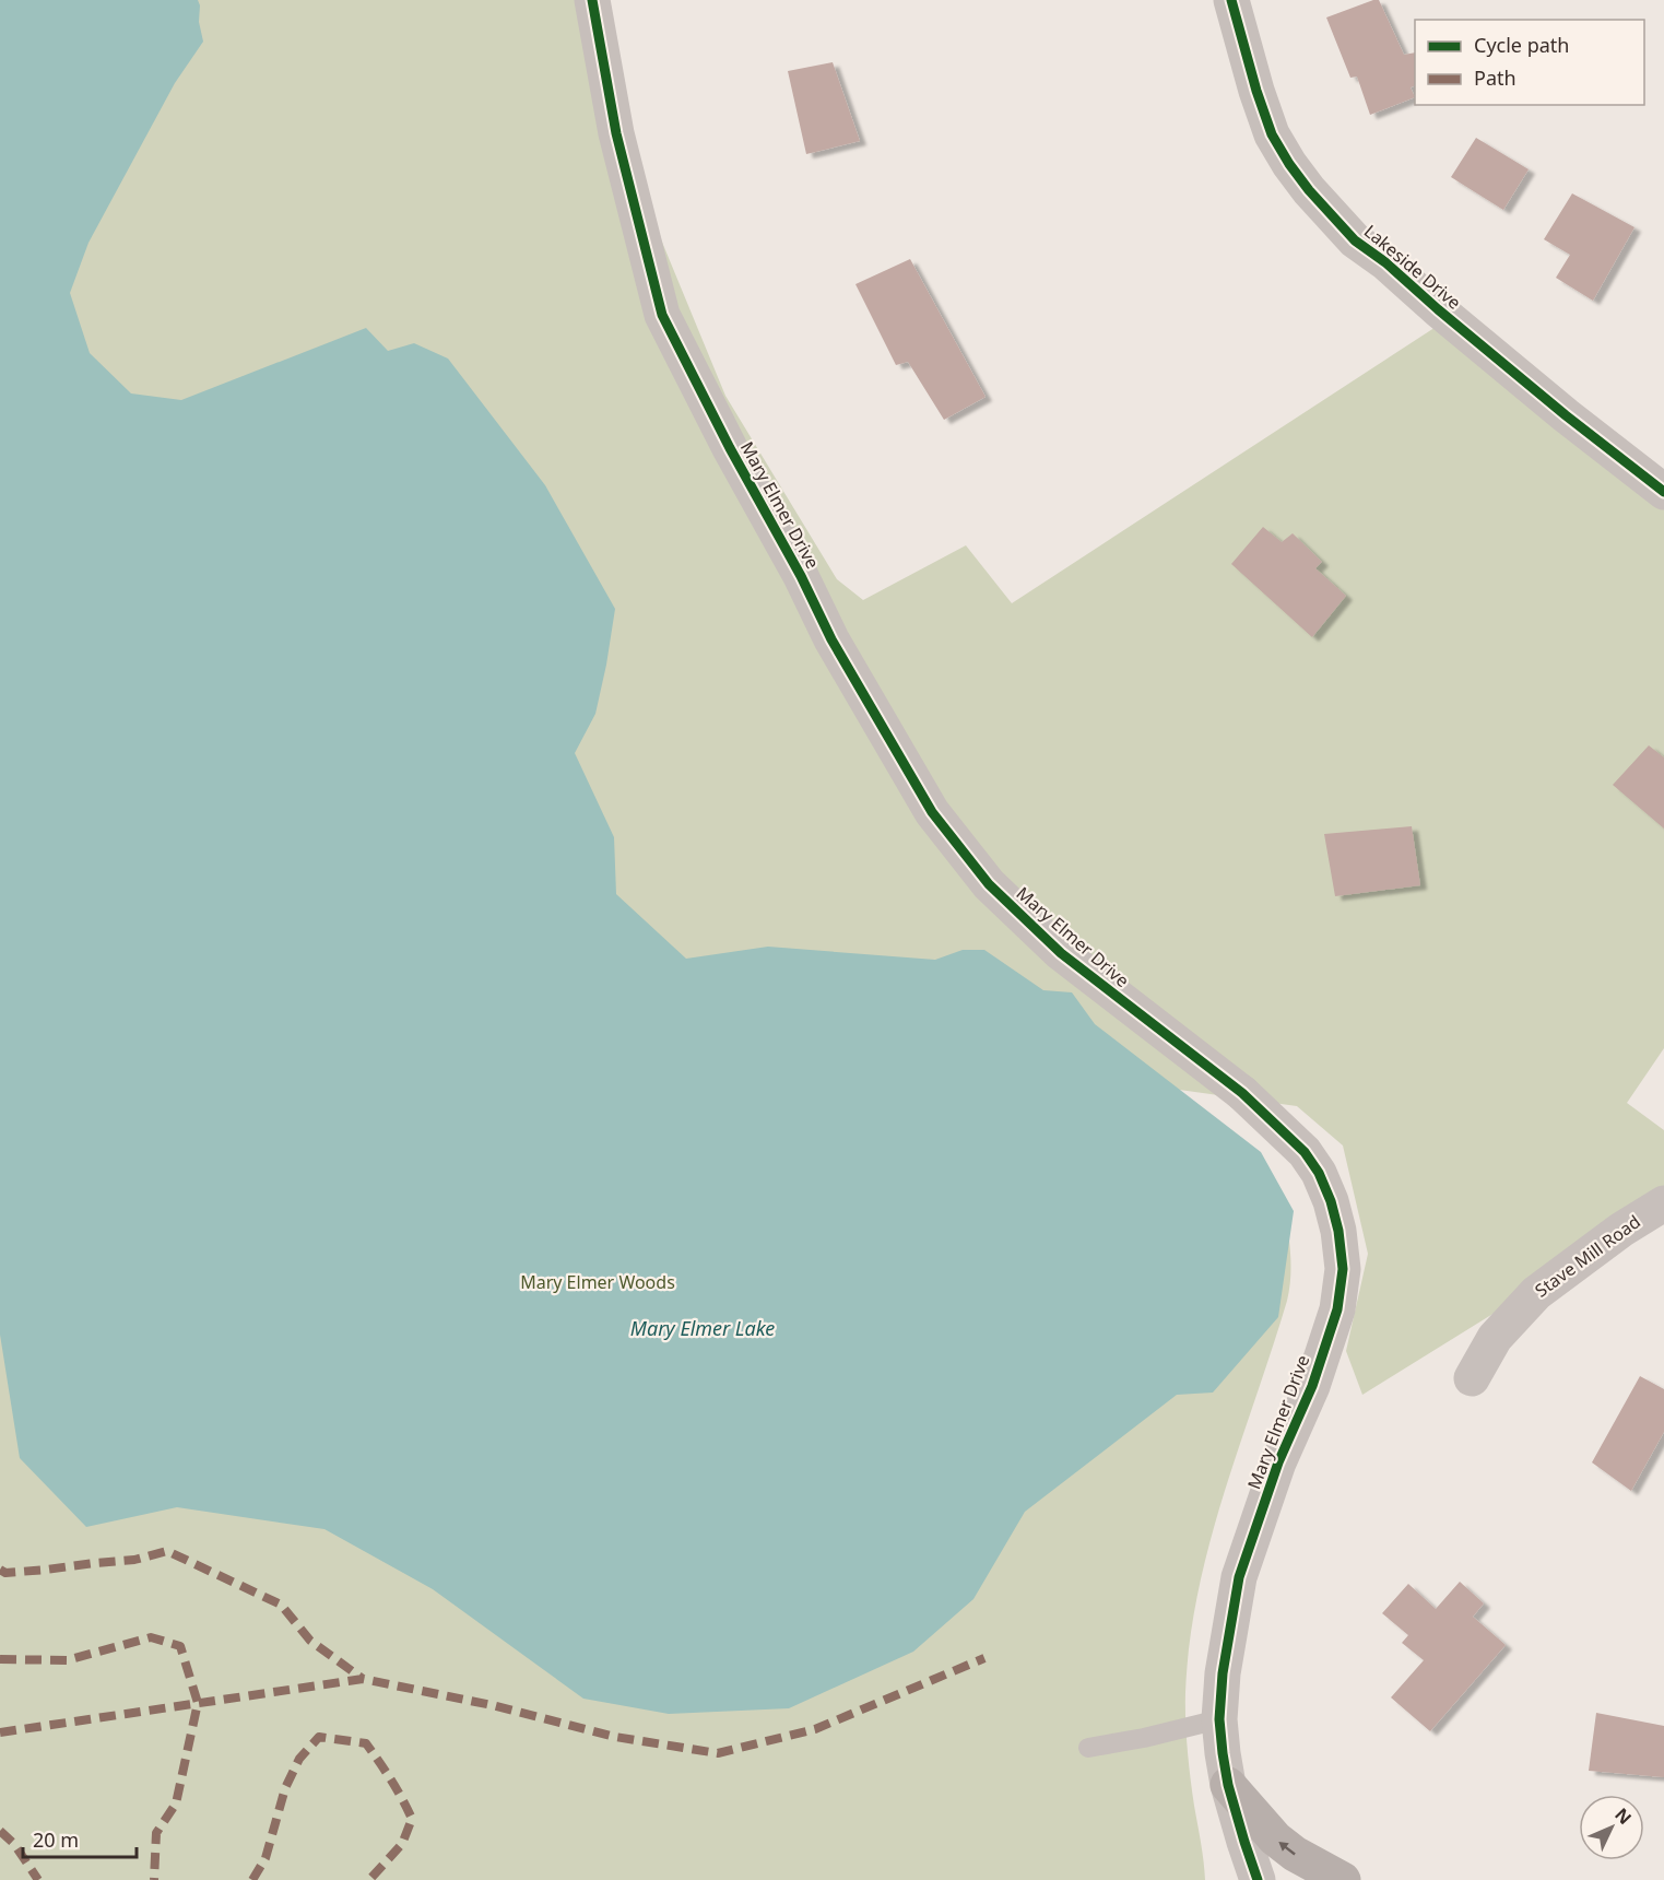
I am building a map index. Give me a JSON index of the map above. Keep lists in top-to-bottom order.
{
  "streets": {
    "street": ["Lakeside Drive", "Mary Elmer Drive", "Stave Mill Road"]
  },
  "water": ["Mary Elmer Lake"],
  "parks": ["Mary Elmer Woods"],
  "legend": ["Cycle path", "Path"],
  "scale_bar": "20 m",
  "north": "top right"
}
